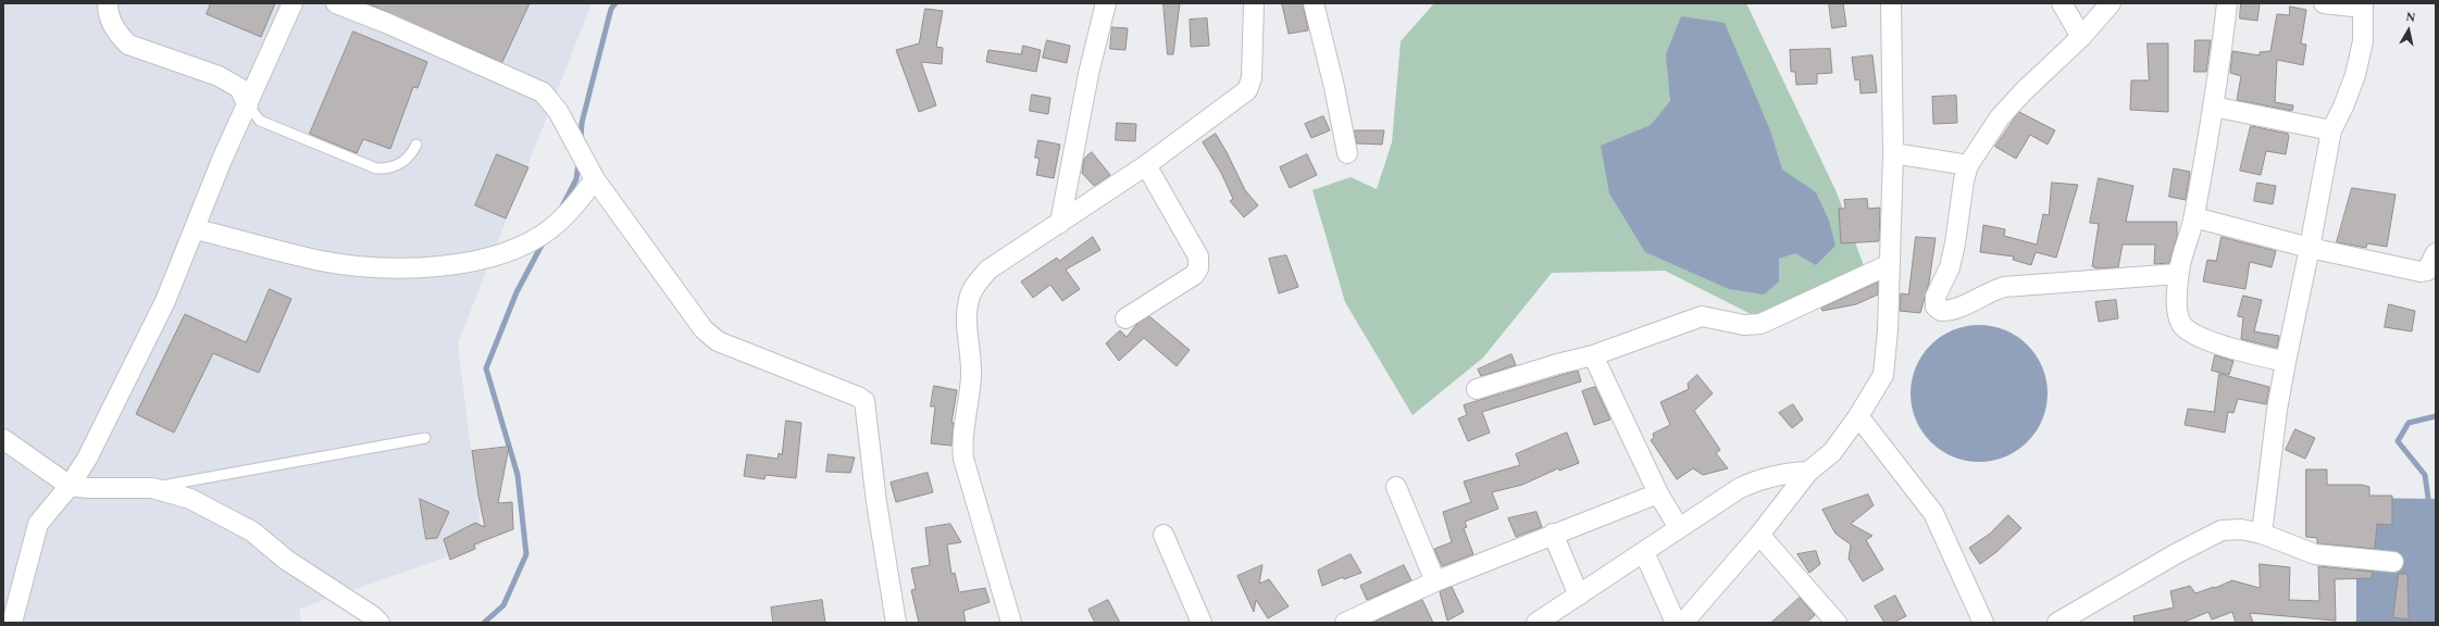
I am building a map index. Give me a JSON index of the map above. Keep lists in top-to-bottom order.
{
  "north": "top"
}
